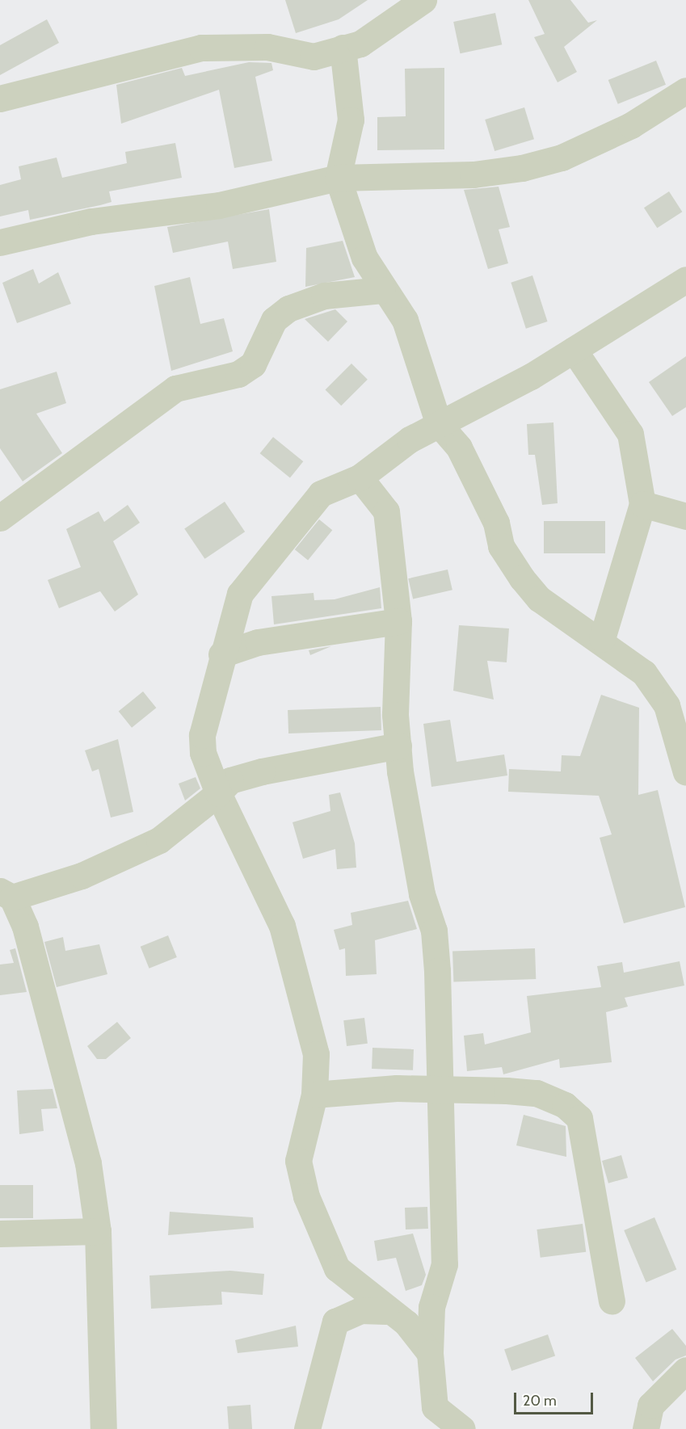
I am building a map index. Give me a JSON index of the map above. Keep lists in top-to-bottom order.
{
  "scale_bar": "20 m"
}
